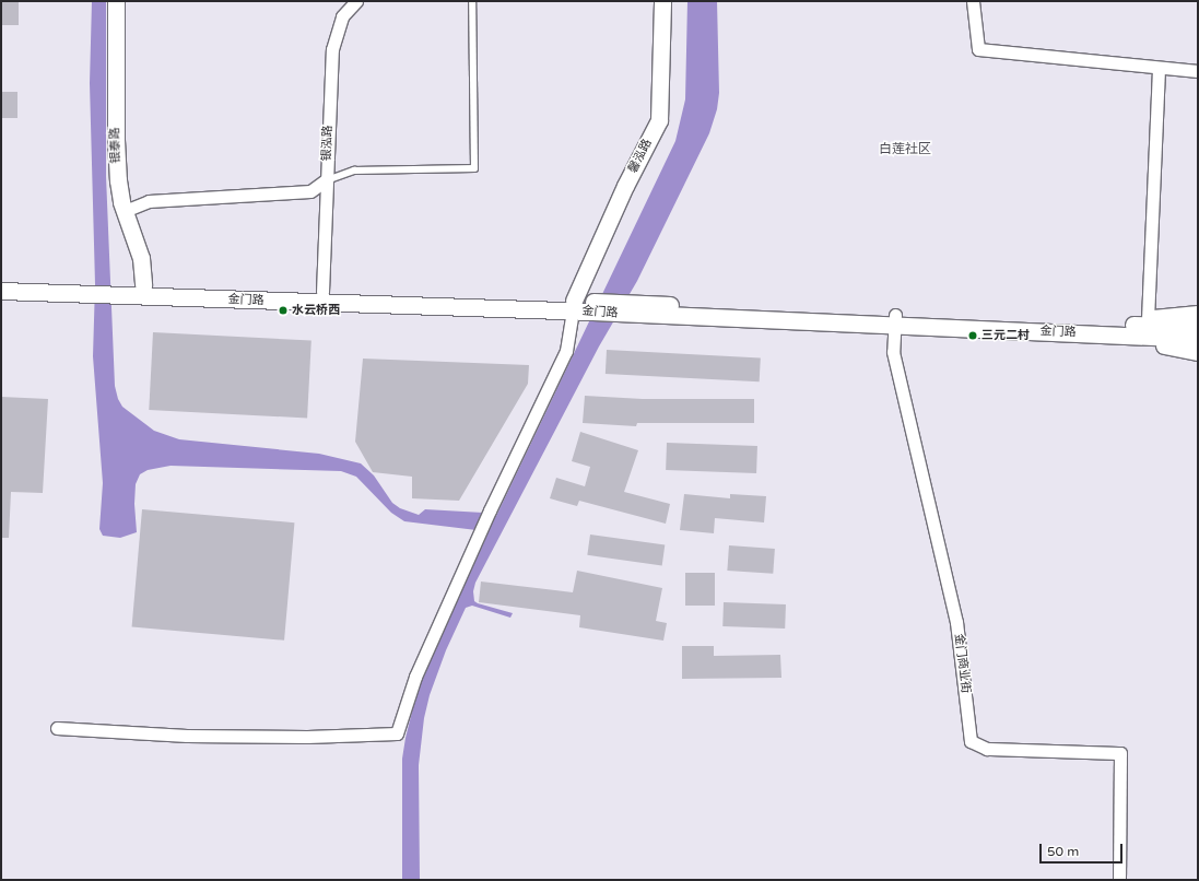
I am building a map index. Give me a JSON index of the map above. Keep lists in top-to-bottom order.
{
  "streets": {
    "main road": ["银泰路", "馨泓路", "金门路"],
    "street": ["银泓路", "金门商业街"]
  },
  "crossings": [
    ["银泓路", "金门路"],
    ["银泰路", "金门路"],
    ["馨泓路", "金门路"],
    ["金门路", "金门商业街"]
  ],
  "districts": ["白莲社区"],
  "places": ["水云桥西", "三元二村"],
  "scale_bar": "50 m"
}
